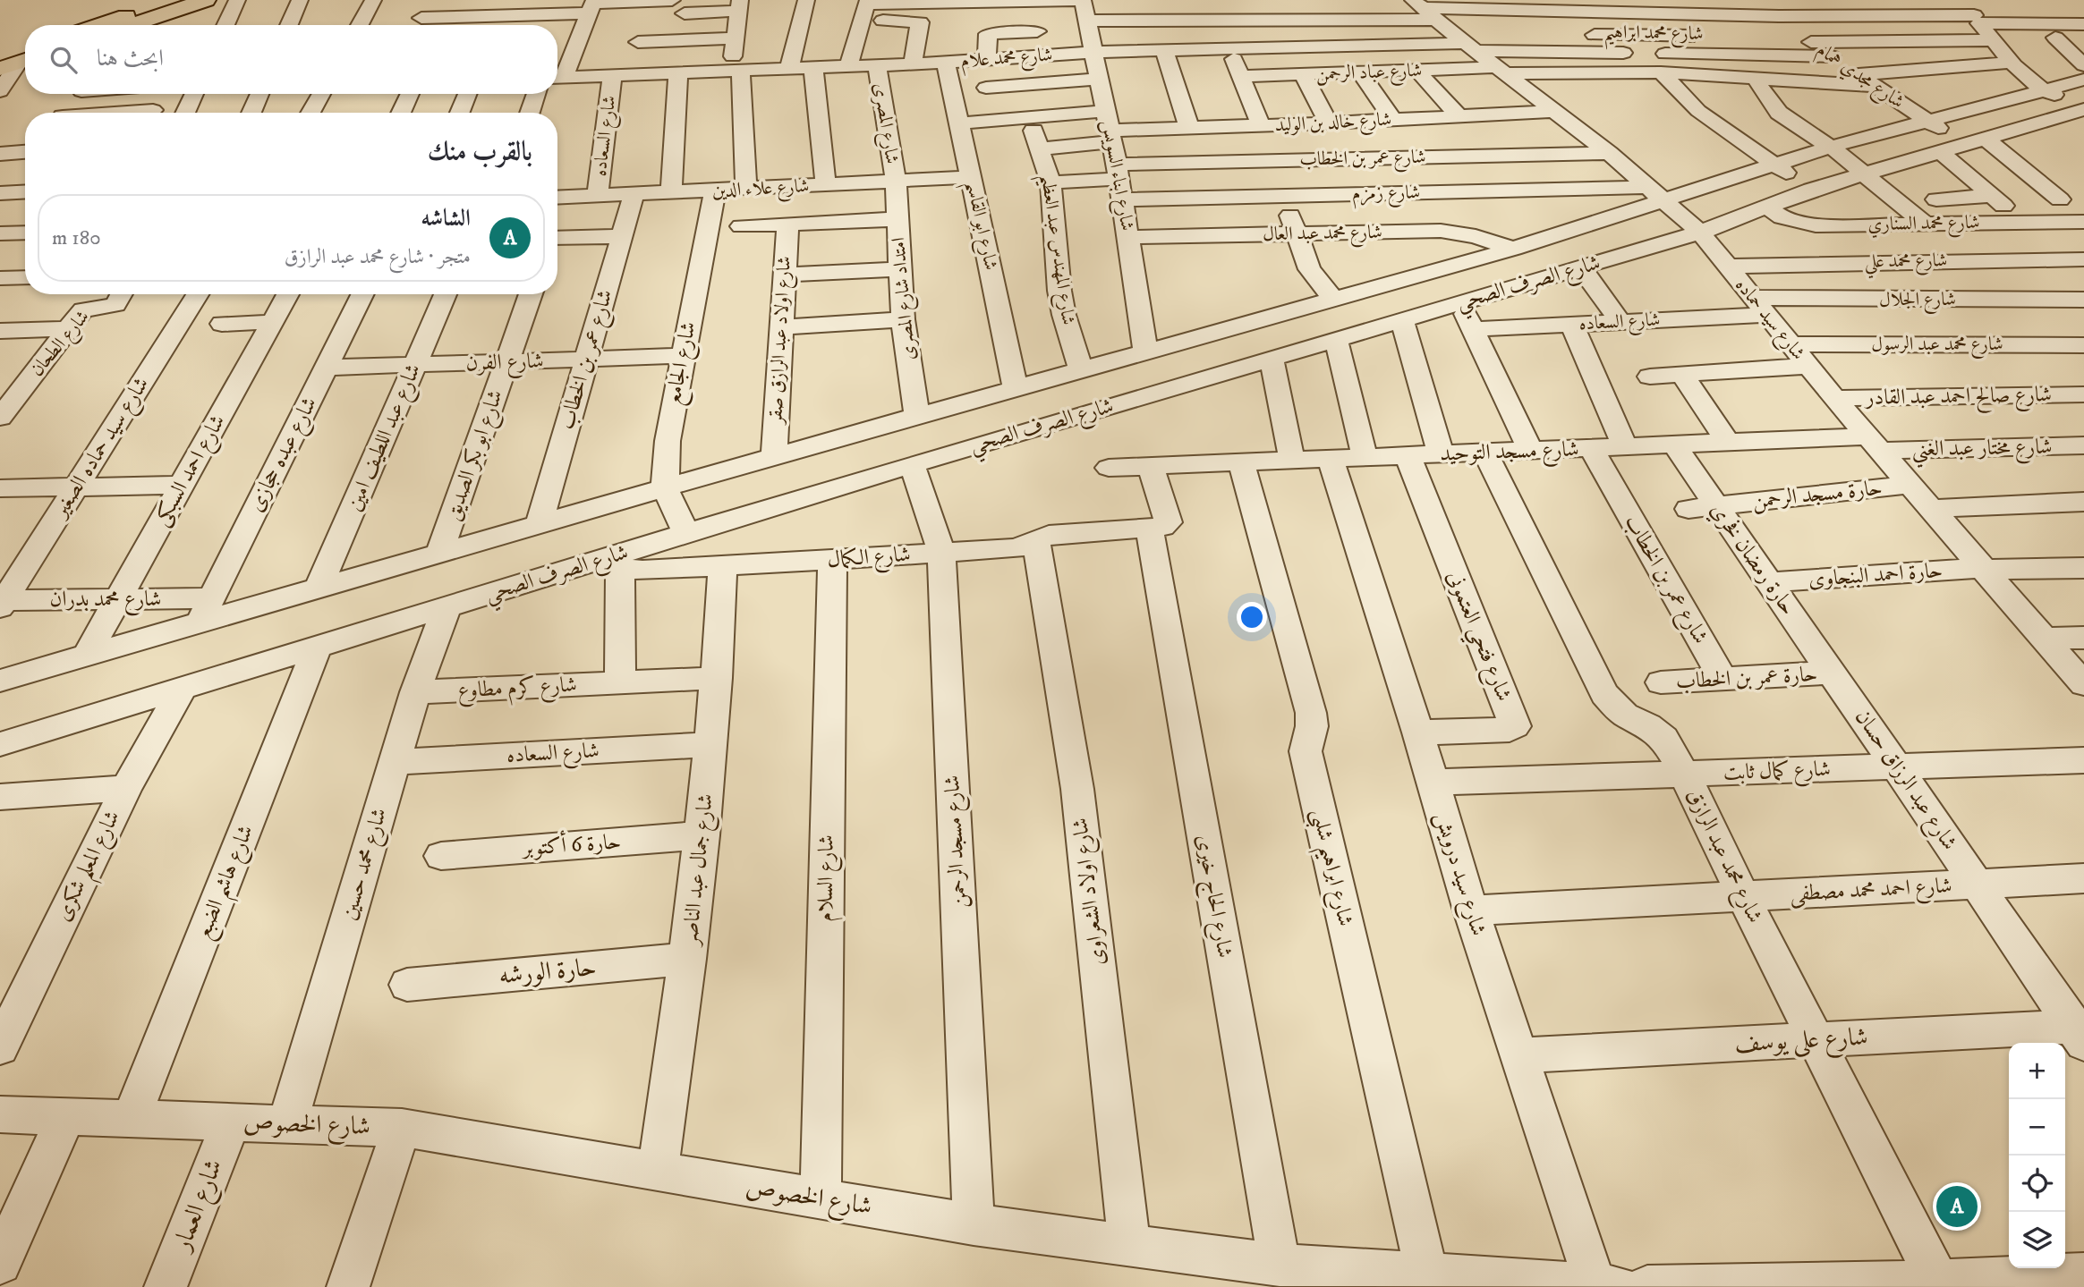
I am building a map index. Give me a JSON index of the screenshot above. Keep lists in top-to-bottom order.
{
  "streets": {
    "street": [
      "شارع محمد ابراهيم",
      "شارع محمد علام",
      "شارع عباد الرحمن",
      "شارع مجدي همام",
      "شارع خالد بن الوليد",
      "شارع المصرى",
      "شارع السعاده",
      "شارع عمر بن الخطاب",
      "شارع ابناء السويس",
      "شارع علاء الدين",
      "شارع زمزم",
      "شارع محمد السناري",
      "شارع ابو القاسم",
      "شارع محمد عبد العال",
      "شارع المهندس عبد العظيم",
      "شارع محمد علي",
      "شارع الصرف الصحي",
      "امتداد شارع المصرى",
      "شارع الجلال",
      "شارع سيد حماده",
      "شارع اولاد عبد الرازق صقر",
      "شارع الطحان",
      "شارع محمد عبد الرسول",
      "شارع الفرن",
      "شارع الجامع",
      "شارع صالح احمد عبد القادر",
      "شارع عبد اللطيف امين",
      "شارع سيد حماده الصغير",
      "شارع مختار عبد الغني",
      "شارع مسجد التوحيد",
      "شارع عبده حجازى",
      "شارع ابو بكر الصديق",
      "شارع احمد السبكى",
      "حارة مسجد الرحمن",
      "شارع الكمال",
      "حارة رمضان فخري",
      "حارة احمد البنجاوى",
      "شارع محمد بدران",
      "شارع فتحي العتمونى",
      "حارة عمر بن الخطاب",
      "شارع كرم مطاوع",
      "شارع كمال ثابت",
      "شارع عبد الرزاق حسان",
      "شارع مسجد الرحمن",
      "حارة 6 أكتوبر",
      "شارع محمد عبد الرازق",
      "شارع محمد حسين",
      "شارع المعلم شكرى",
      "شارع ابراهيم شلبى",
      "شارع جمال عبد الناصر",
      "شارع سيد درويش",
      "شارع السلام",
      "شارع هاشم الضبع",
      "شارع احمد محمد مصطفى",
      "شارع اولاد الشعراوى",
      "شارع الحاج خيرى",
      "حارة الورشه",
      "شارع على يوسف",
      "شارع الخصوص",
      "شارع العمار"
    ]
  },
  "crossings": [
    ["شارع محمد ابراهيم", "شارع محمد علام"],
    ["شارع محمد ابراهيم", "شارع مجدي همام"],
    ["شارع محمد ابراهيم", "شارع سيد حماده"],
    ["شارع محمد علام", "شارع المصرى"],
    ["شارع محمد علام", "شارع السعاده"],
    ["شارع محمد علام", "شارع ابناء السويس"],
    ["شارع محمد علام", "شارع ابو القاسم"],
    ["شارع محمد علام", "شارع سيد حماده"],
    ["شارع عباد الرحمن", "شارع مجدي همام"],
    ["شارع عباد الرحمن", "شارع سيد حماده"],
    ["شارع مجدي همام", "شارع الصرف الصحي"],
    ["شارع خالد بن الوليد", "شارع ابناء السويس"],
    ["شارع خالد بن الوليد", "شارع المهندس عبد العظيم"],
    ["شارع خالد بن الوليد", "شارع سيد حماده"],
    ["شارع المصرى", "شارع علاء الدين"],
    ["شارع المصرى", "امتداد شارع المصرى"],
    ["شارع السعاده", "شارع علاء الدين"],
    ["شارع السعاده", "شارع الجلال"],
    ["شارع السعاده", "شارع سيد حماده"],
    ["شارع السعاده", "شارع محمد حسين"],
    ["شارع السعاده", "شارع جمال عبد الناصر"],
    ["شارع عمر بن الخطاب", "شارع ابناء السويس"],
    ["شارع عمر بن الخطاب", "شارع علاء الدين"],
    ["شارع عمر بن الخطاب", "شارع زمزم"],
    ["شارع عمر بن الخطاب", "شارع الصرف الصحي"],
    ["شارع عمر بن الخطاب", "شارع سيد حماده"],
    ["شارع عمر بن الخطاب", "شارع الفرن"],
    ["شارع عمر بن الخطاب", "شارع مسجد التوحيد"],
    ["شارع عمر بن الخطاب", "حارة عمر بن الخطاب"],
    ["شارع ابناء السويس", "شارع زمزم"],
    ["شارع ابناء السويس", "شارع محمد عبد العال"],
    ["شارع ابناء السويس", "شارع المهندس عبد العظيم"],
    ["شارع ابناء السويس", "شارع الصرف الصحي"],
    ["شارع علاء الدين", "شارع ابو القاسم"],
    ["شارع علاء الدين", "امتداد شارع المصرى"],
    ["شارع علاء الدين", "شارع الجامع"],
    ["شارع زمزم", "شارع الصرف الصحي"],
    ["شارع زمزم", "شارع سيد حماده"],
    ["شارع محمد السناري", "شارع الصرف الصحي"],
    ["شارع ابو القاسم", "شارع الصرف الصحي"],
    ["شارع محمد عبد العال", "شارع الصرف الصحي"],
    ["شارع المهندس عبد العظيم", "شارع الصرف الصحي"],
    ["شارع محمد علي", "شارع سيد حماده"],
    ["شارع الصرف الصحي", "امتداد شارع المصرى"],
    ["شارع الصرف الصحي", "شارع سيد حماده"],
    ["شارع الصرف الصحي", "شارع اولاد عبد الرازق صقر"],
    ["شارع الصرف الصحي", "شارع الجامع"],
    ["شارع الصرف الصحي", "شارع عبد اللطيف امين"],
    ["شارع الصرف الصحي", "شارع عبده حجازى"],
    ["شارع الصرف الصحي", "شارع ابو بكر الصديق"],
    ["شارع الصرف الصحي", "شارع احمد السبكى"],
    ["شارع الصرف الصحي", "شارع الكمال"],
    ["شارع الصرف الصحي", "شارع محمد بدران"],
    ["شارع الصرف الصحي", "شارع مسجد الرحمن"],
    ["شارع الصرف الصحي", "شارع محمد حسين"],
    ["شارع الصرف الصحي", "شارع المعلم شكرى"],
    ["شارع الصرف الصحي", "شارع هاشم الضبع"],
    ["شارع الجلال", "شارع سيد حماده"],
    ["شارع سيد حماده", "شارع محمد عبد الرسول"],
    ["شارع سيد حماده", "شارع صالح احمد عبد القادر"],
    ["شارع سيد حماده", "شارع مختار عبد الغني"],
    ["شارع سيد حماده", "شارع مسجد التوحيد"],
    ["شارع سيد حماده", "حارة مسجد الرحمن"],
    ["شارع سيد حماده", "حارة احمد البنجاوى"],
    ["شارع الفرن", "شارع الجامع"],
    ["شارع الفرن", "شارع عبد اللطيف امين"],
    ["شارع الفرن", "شارع عبده حجازى"],
    ["شارع الفرن", "شارع ابو بكر الصديق"],
    ["شارع سيد حماده الصغير", "شارع محمد بدران"],
    ["شارع مختار عبد الغني", "شارع مسجد التوحيد"],
    ["شارع مسجد التوحيد", "حارة رمضان فخري"],
    ["شارع مسجد التوحيد", "شارع فتحي العتمونى"],
    ["شارع مسجد التوحيد", "شارع محمد عبد الرازق"],
    ["شارع مسجد التوحيد", "شارع ابراهيم شلبى"],
    ["شارع مسجد التوحيد", "شارع سيد درويش"],
    ["شارع عبده حجازى", "شارع محمد بدران"],
    ["شارع احمد السبكى", "شارع محمد بدران"],
    ["حارة مسجد الرحمن", "حارة رمضان فخري"],
    ["شارع الكمال", "شارع مسجد الرحمن"],
    ["شارع الكمال", "شارع جمال عبد الناصر"],
    ["شارع الكمال", "شارع السلام"],
    ["شارع الكمال", "شارع اولاد الشعراوى"],
    ["شارع الكمال", "شارع الحاج خيرى"],
    ["حارة رمضان فخري", "حارة احمد البنجاوى"],
    ["حارة رمضان فخري", "حارة عمر بن الخطاب"],
    ["حارة رمضان فخري", "شارع عبد الرزاق حسان"],
    ["شارع فتحي العتمونى", "شارع سيد درويش"],
    ["حارة عمر بن الخطاب", "شارع عبد الرزاق حسان"],
    ["شارع كرم مطاوع", "شارع محمد حسين"],
    ["شارع كرم مطاوع", "شارع جمال عبد الناصر"],
    ["شارع كمال ثابت", "شارع عبد الرزاق حسان"],
    ["شارع كمال ثابت", "شارع محمد عبد الرازق"],
    ["شارع كمال ثابت", "شارع سيد درويش"],
    ["شارع عبد الرزاق حسان", "شارع احمد محمد مصطفى"],
    ["شارع عبد الرزاق حسان", "شارع على يوسف"],
    ["شارع مسجد الرحمن", "شارع الخصوص"],
    ["حارة 6 أكتوبر", "شارع جمال عبد الناصر"],
    ["شارع محمد عبد الرازق", "شارع احمد محمد مصطفى"],
    ["شارع محمد عبد الرازق", "شارع على يوسف"],
    ["شارع محمد حسين", "شارع الخصوص"],
    ["شارع ابراهيم شلبى", "شارع الخصوص"],
    ["شارع جمال عبد الناصر", "حارة الورشه"],
    ["شارع جمال عبد الناصر", "شارع الخصوص"],
    ["شارع سيد درويش", "شارع احمد محمد مصطفى"],
    ["شارع سيد درويش", "شارع على يوسف"],
    ["شارع سيد درويش", "شارع الخصوص"],
    ["شارع السلام", "شارع الخصوص"],
    ["شارع هاشم الضبع", "شارع الخصوص"],
    ["شارع اولاد الشعراوى", "شارع الخصوص"],
    ["شارع الحاج خيرى", "شارع الخصوص"],
    ["شارع الخصوص", "شارع العمار"]
  ],
  "page": {
    "search": "ابحث هنا",
    "heading": "بالقرب منك",
    "list": [
      {
        "mark": "A",
        "name": "الشاشه",
        "note": "متجر · شارع محمد عبد الرازق",
        "value": "180 m"
      }
    ],
    "map_buttons": ["+", "−"],
    "pins": "A"
  }
}
